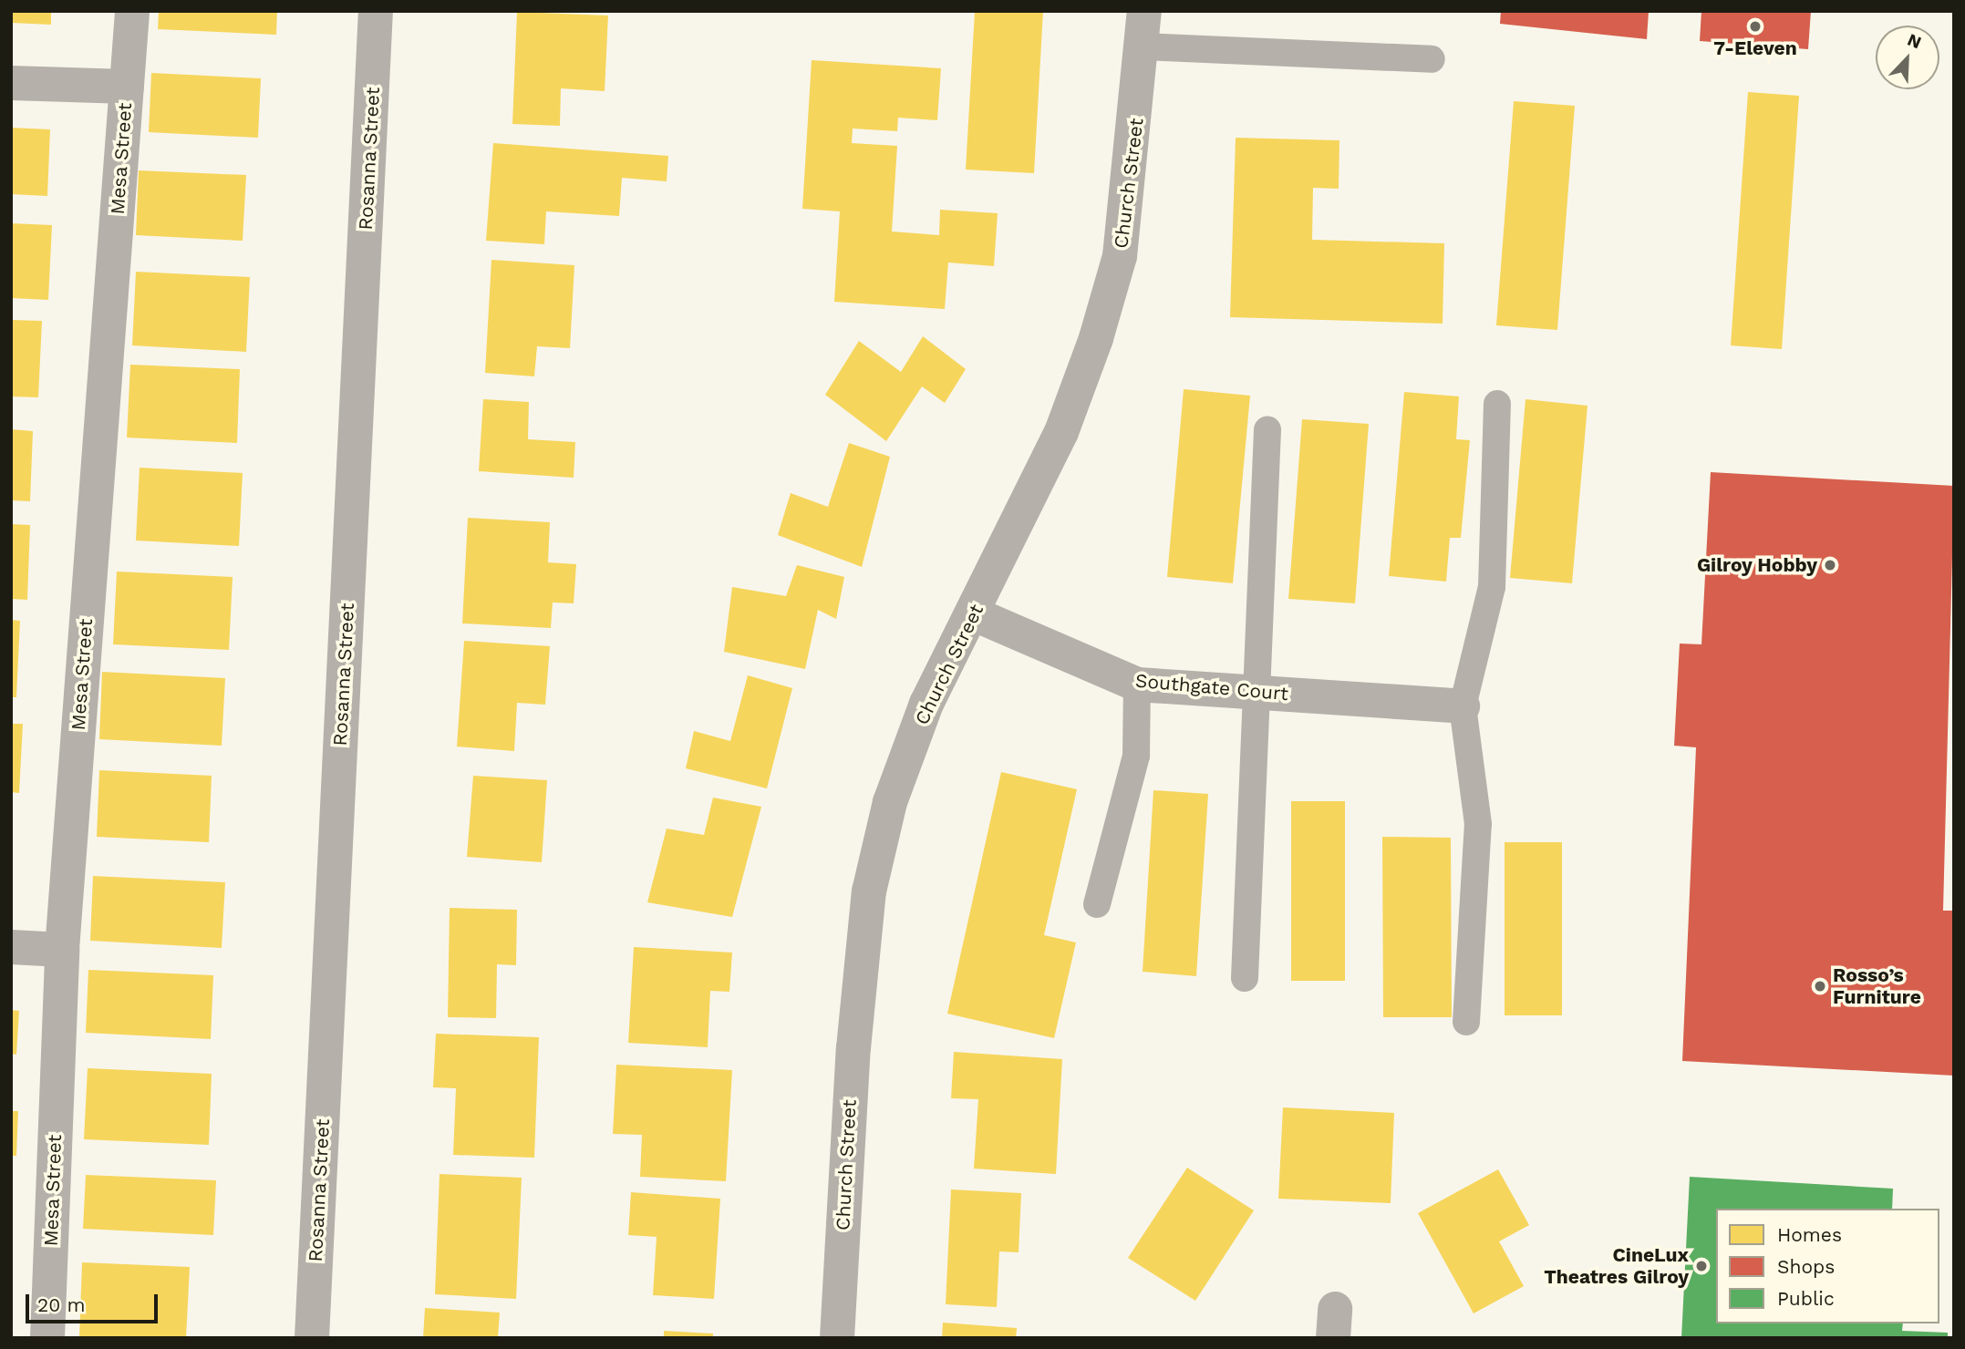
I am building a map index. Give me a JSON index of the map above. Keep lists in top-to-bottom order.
{
  "streets": {
    "street": [
      "Mesa Street",
      "Rosanna Street",
      "Church Street",
      "Southgate Court"
    ]
  },
  "crossings": [
    ["Church Street", "Southgate Court"]
  ],
  "places": [
    "7-Eleven",
    "Gilroy Hobby",
    "Rosso’s Furniture",
    "CineLux Theatres Gilroy"
  ],
  "legend": ["Homes", "Shops", "Public"],
  "scale_bar": "20 m",
  "north": "top right"
}
